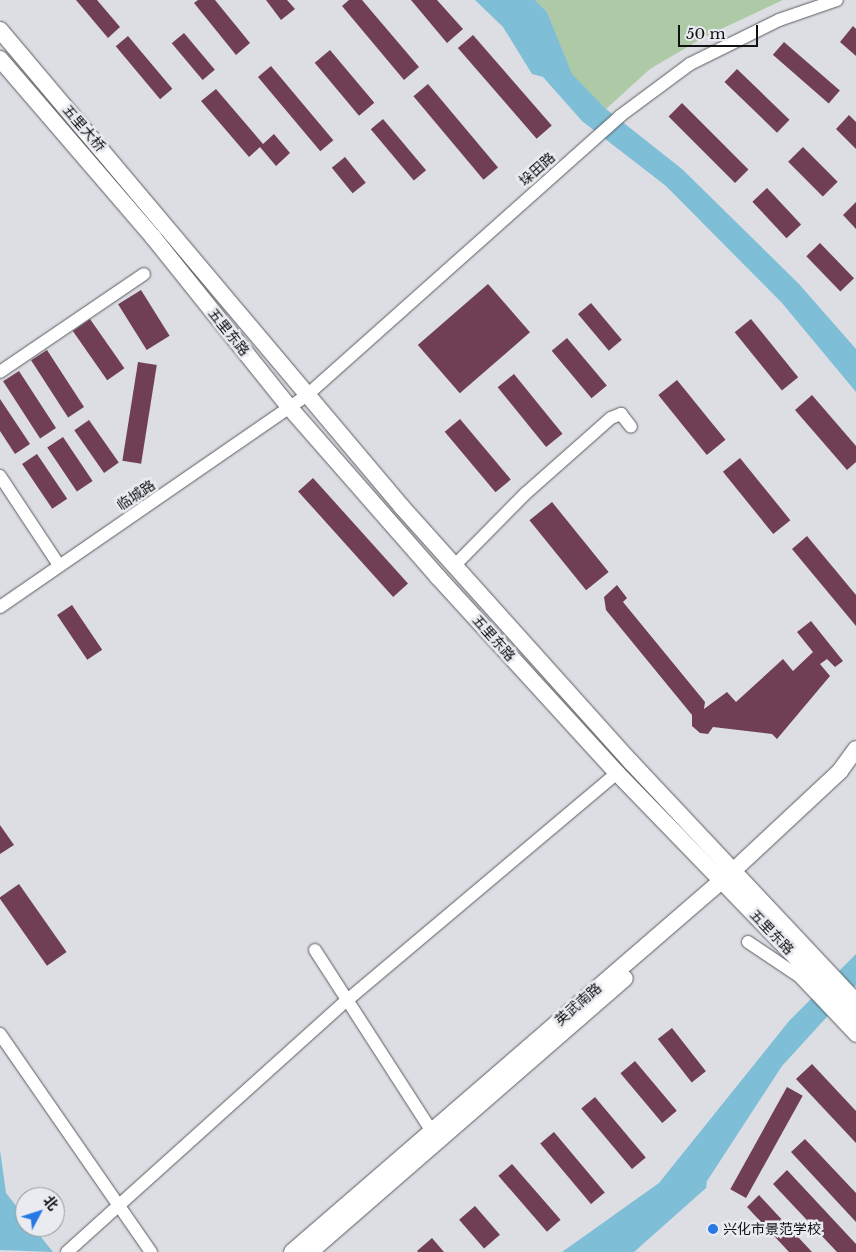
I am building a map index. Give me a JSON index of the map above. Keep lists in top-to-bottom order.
{
  "streets": {
    "main road": ["五里大桥", "五里东路", "英武南路"],
    "street": ["垛田路", "临城路"]
  },
  "crossings": [
    ["五里大桥", "五里东路"],
    ["垛田路", "五里东路"],
    ["垛田路", "临城路"],
    ["五里东路", "临城路"],
    ["五里东路", "英武南路"]
  ],
  "places": ["兴化市景范学校"],
  "scale_bar": "50 m",
  "north": "top right"
}
